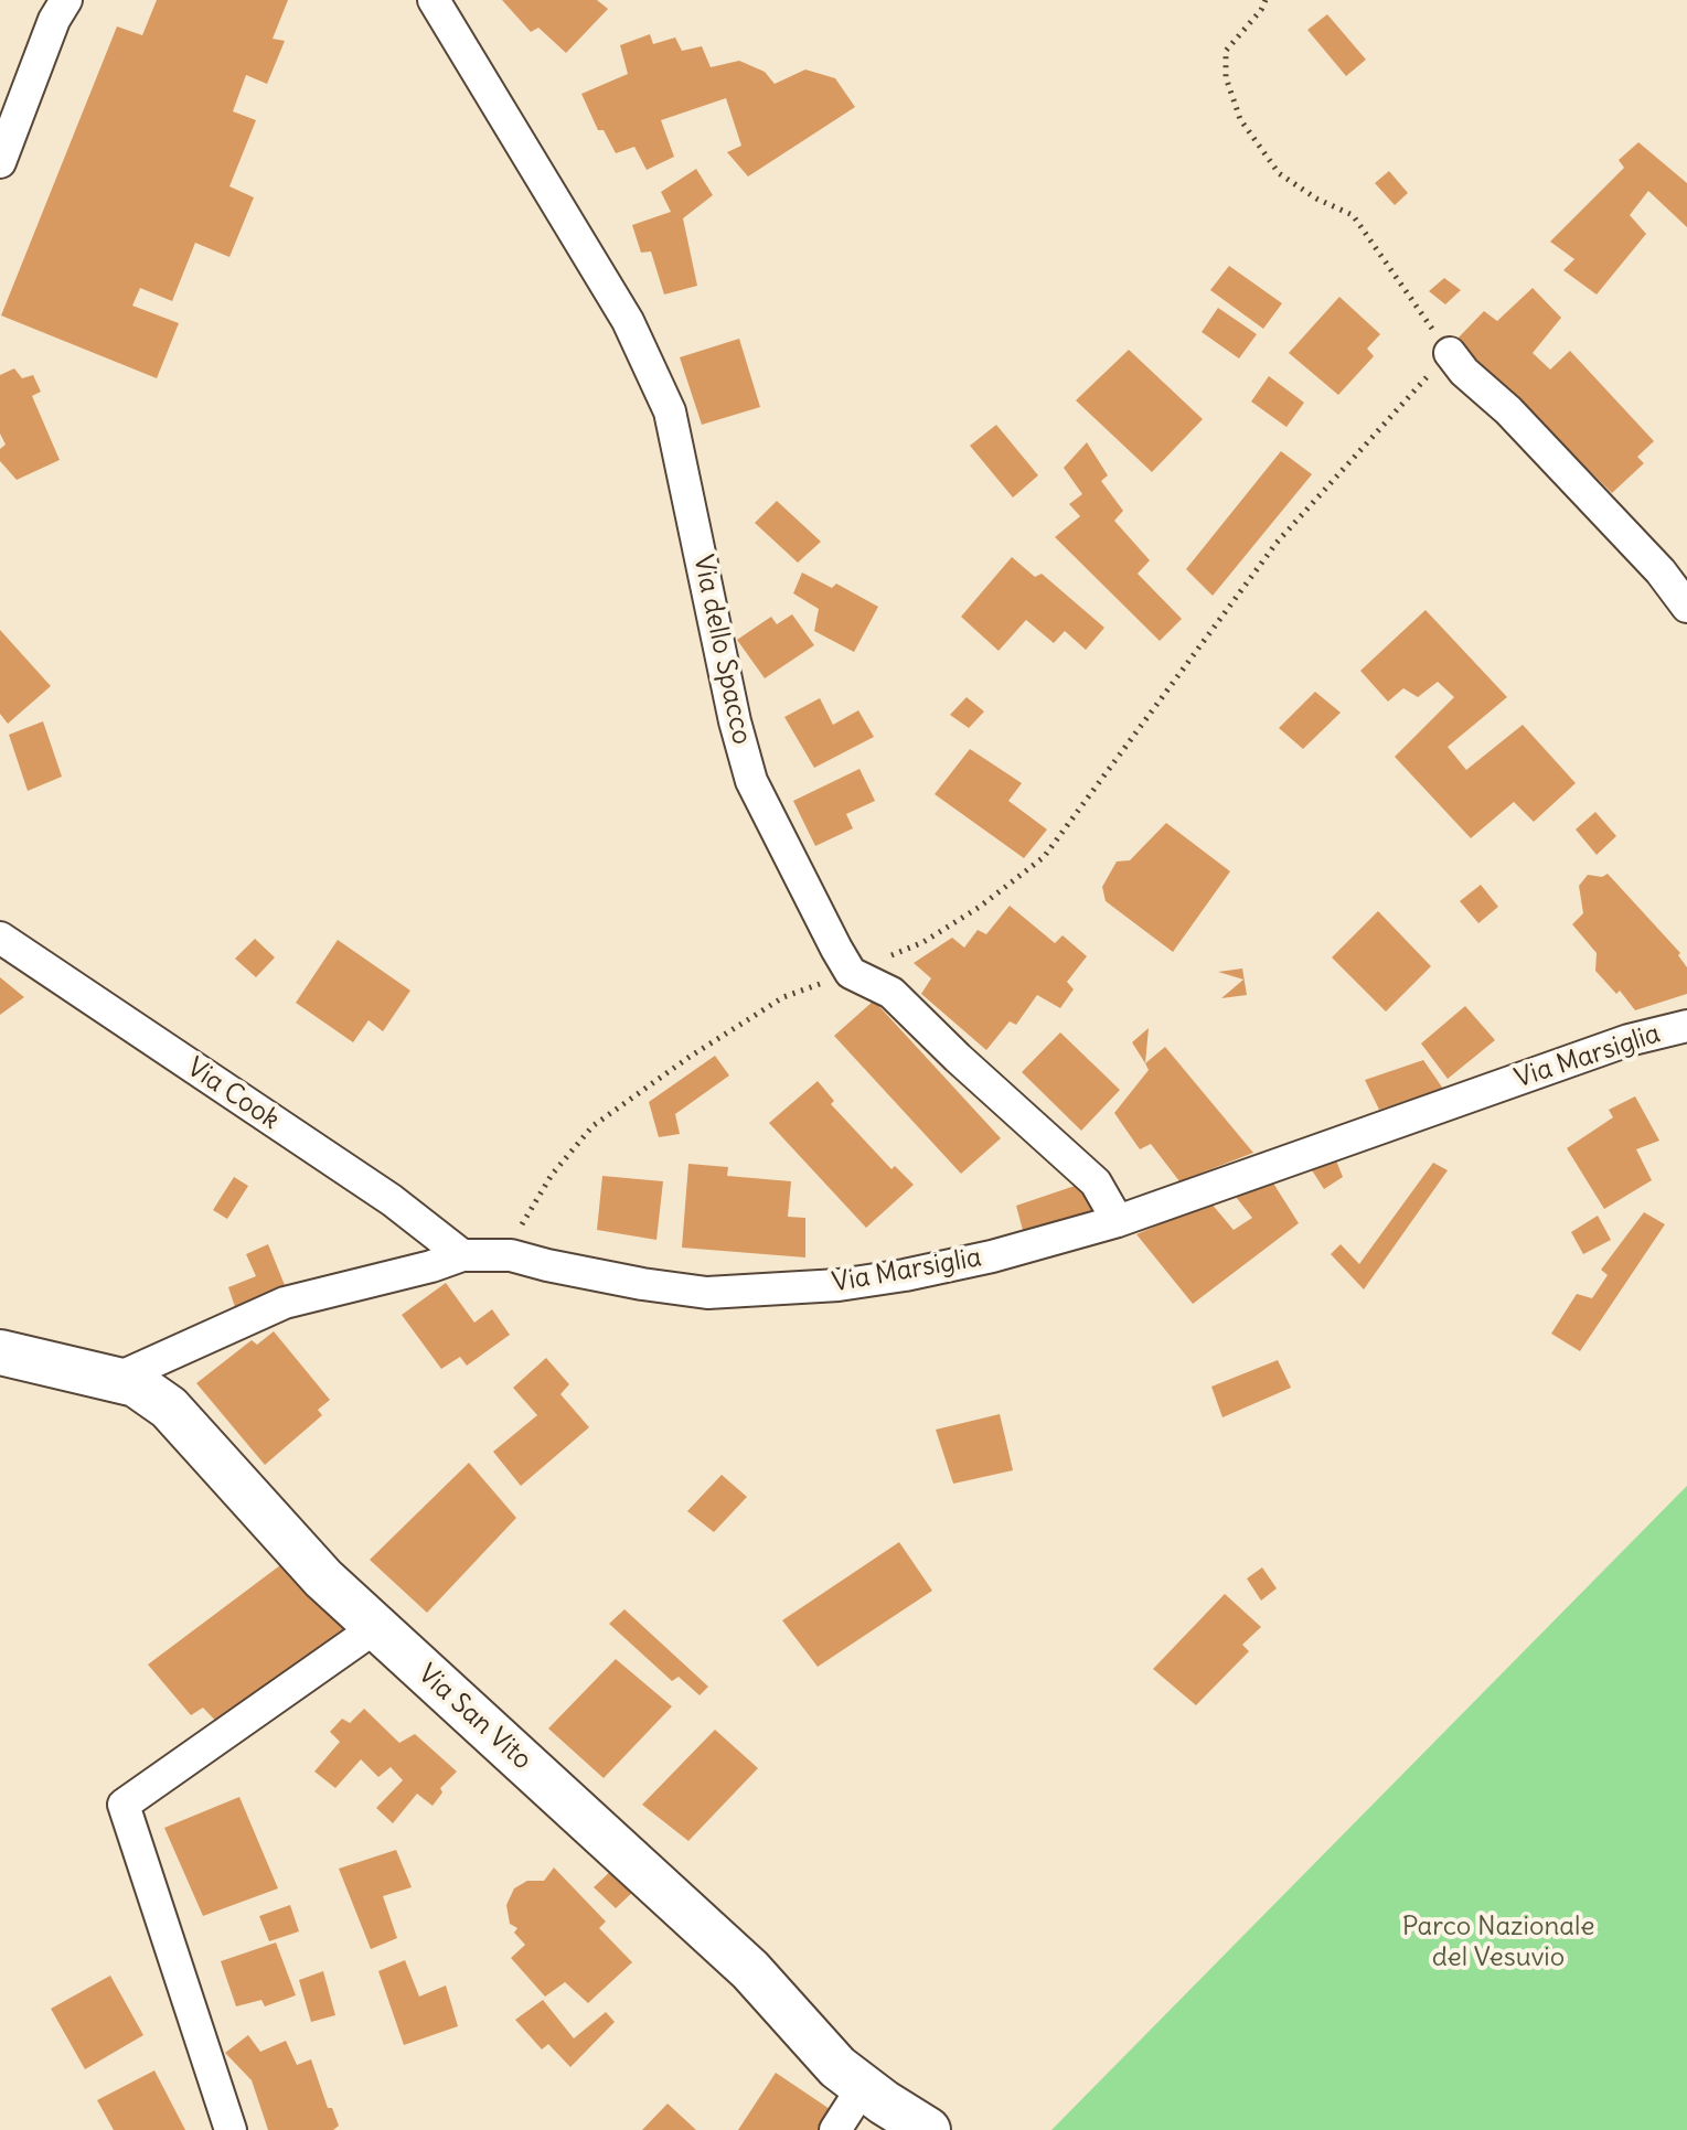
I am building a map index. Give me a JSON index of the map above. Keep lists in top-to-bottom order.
{
  "streets": {
    "street": [
      "Via dello Spacco",
      "Via Marsiglia",
      "Via Cook",
      "Via San Vito"
    ]
  },
  "crossings": [
    ["Via Marsiglia", "Via Cook"],
    ["Via Marsiglia", "Via San Vito"]
  ],
  "parks": ["Parco Nazionale del Vesuvio"]
}
